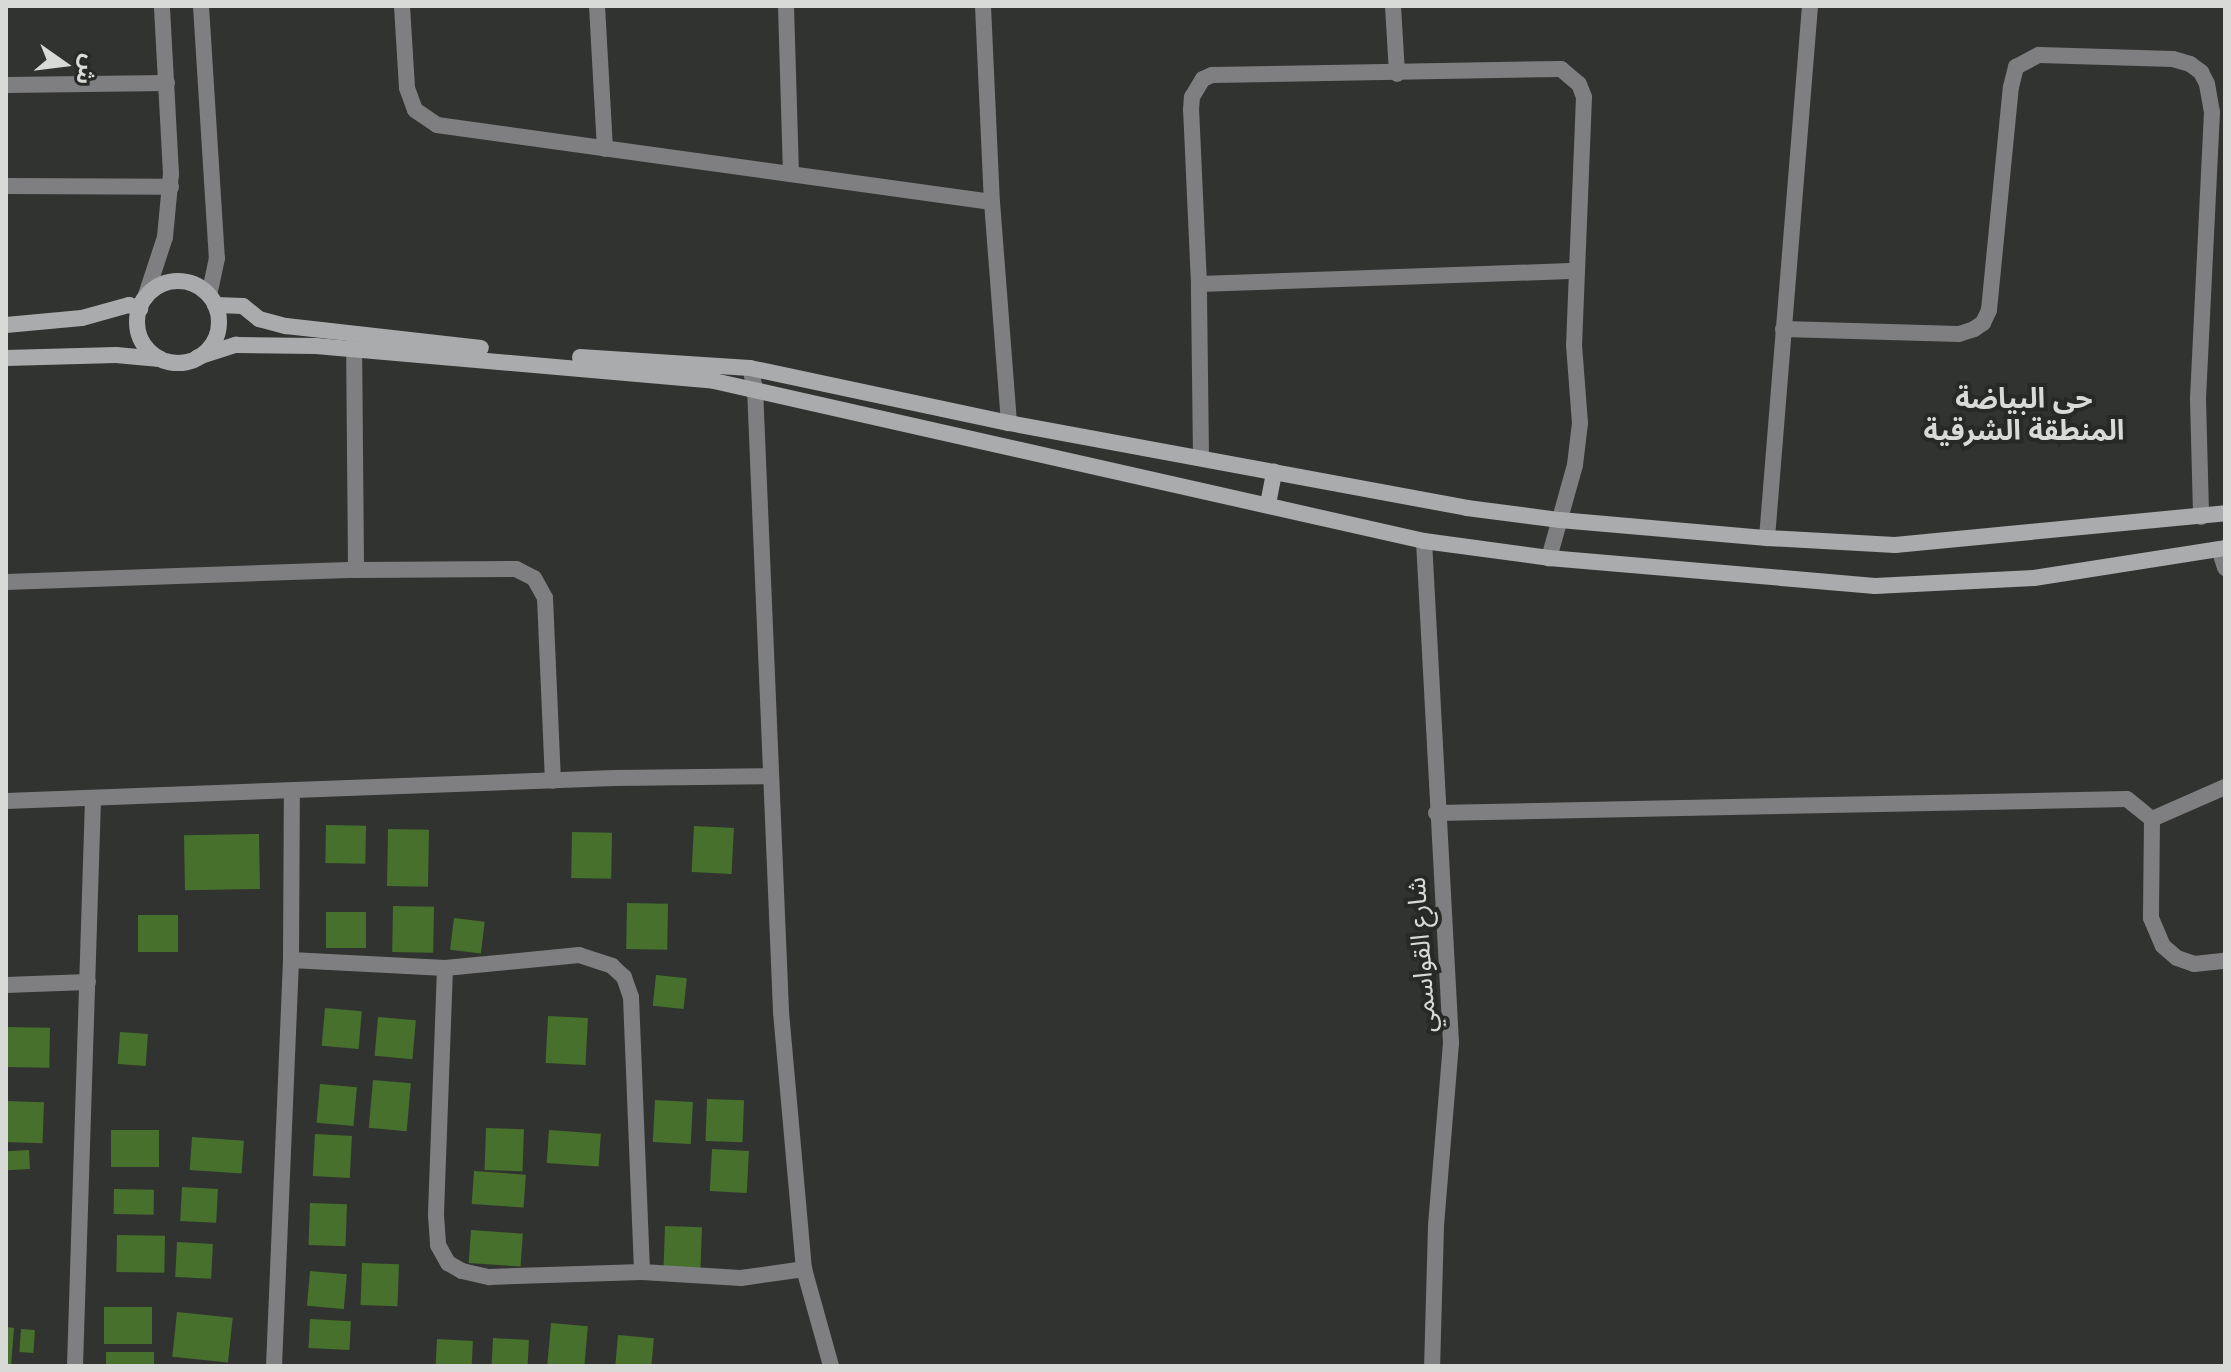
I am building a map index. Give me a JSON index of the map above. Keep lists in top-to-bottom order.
{
  "streets": {
    "street": ["شارع القواسمي"]
  },
  "districts": ["حي البياضة المنطقة الشرقية"],
  "north": "right"
}
